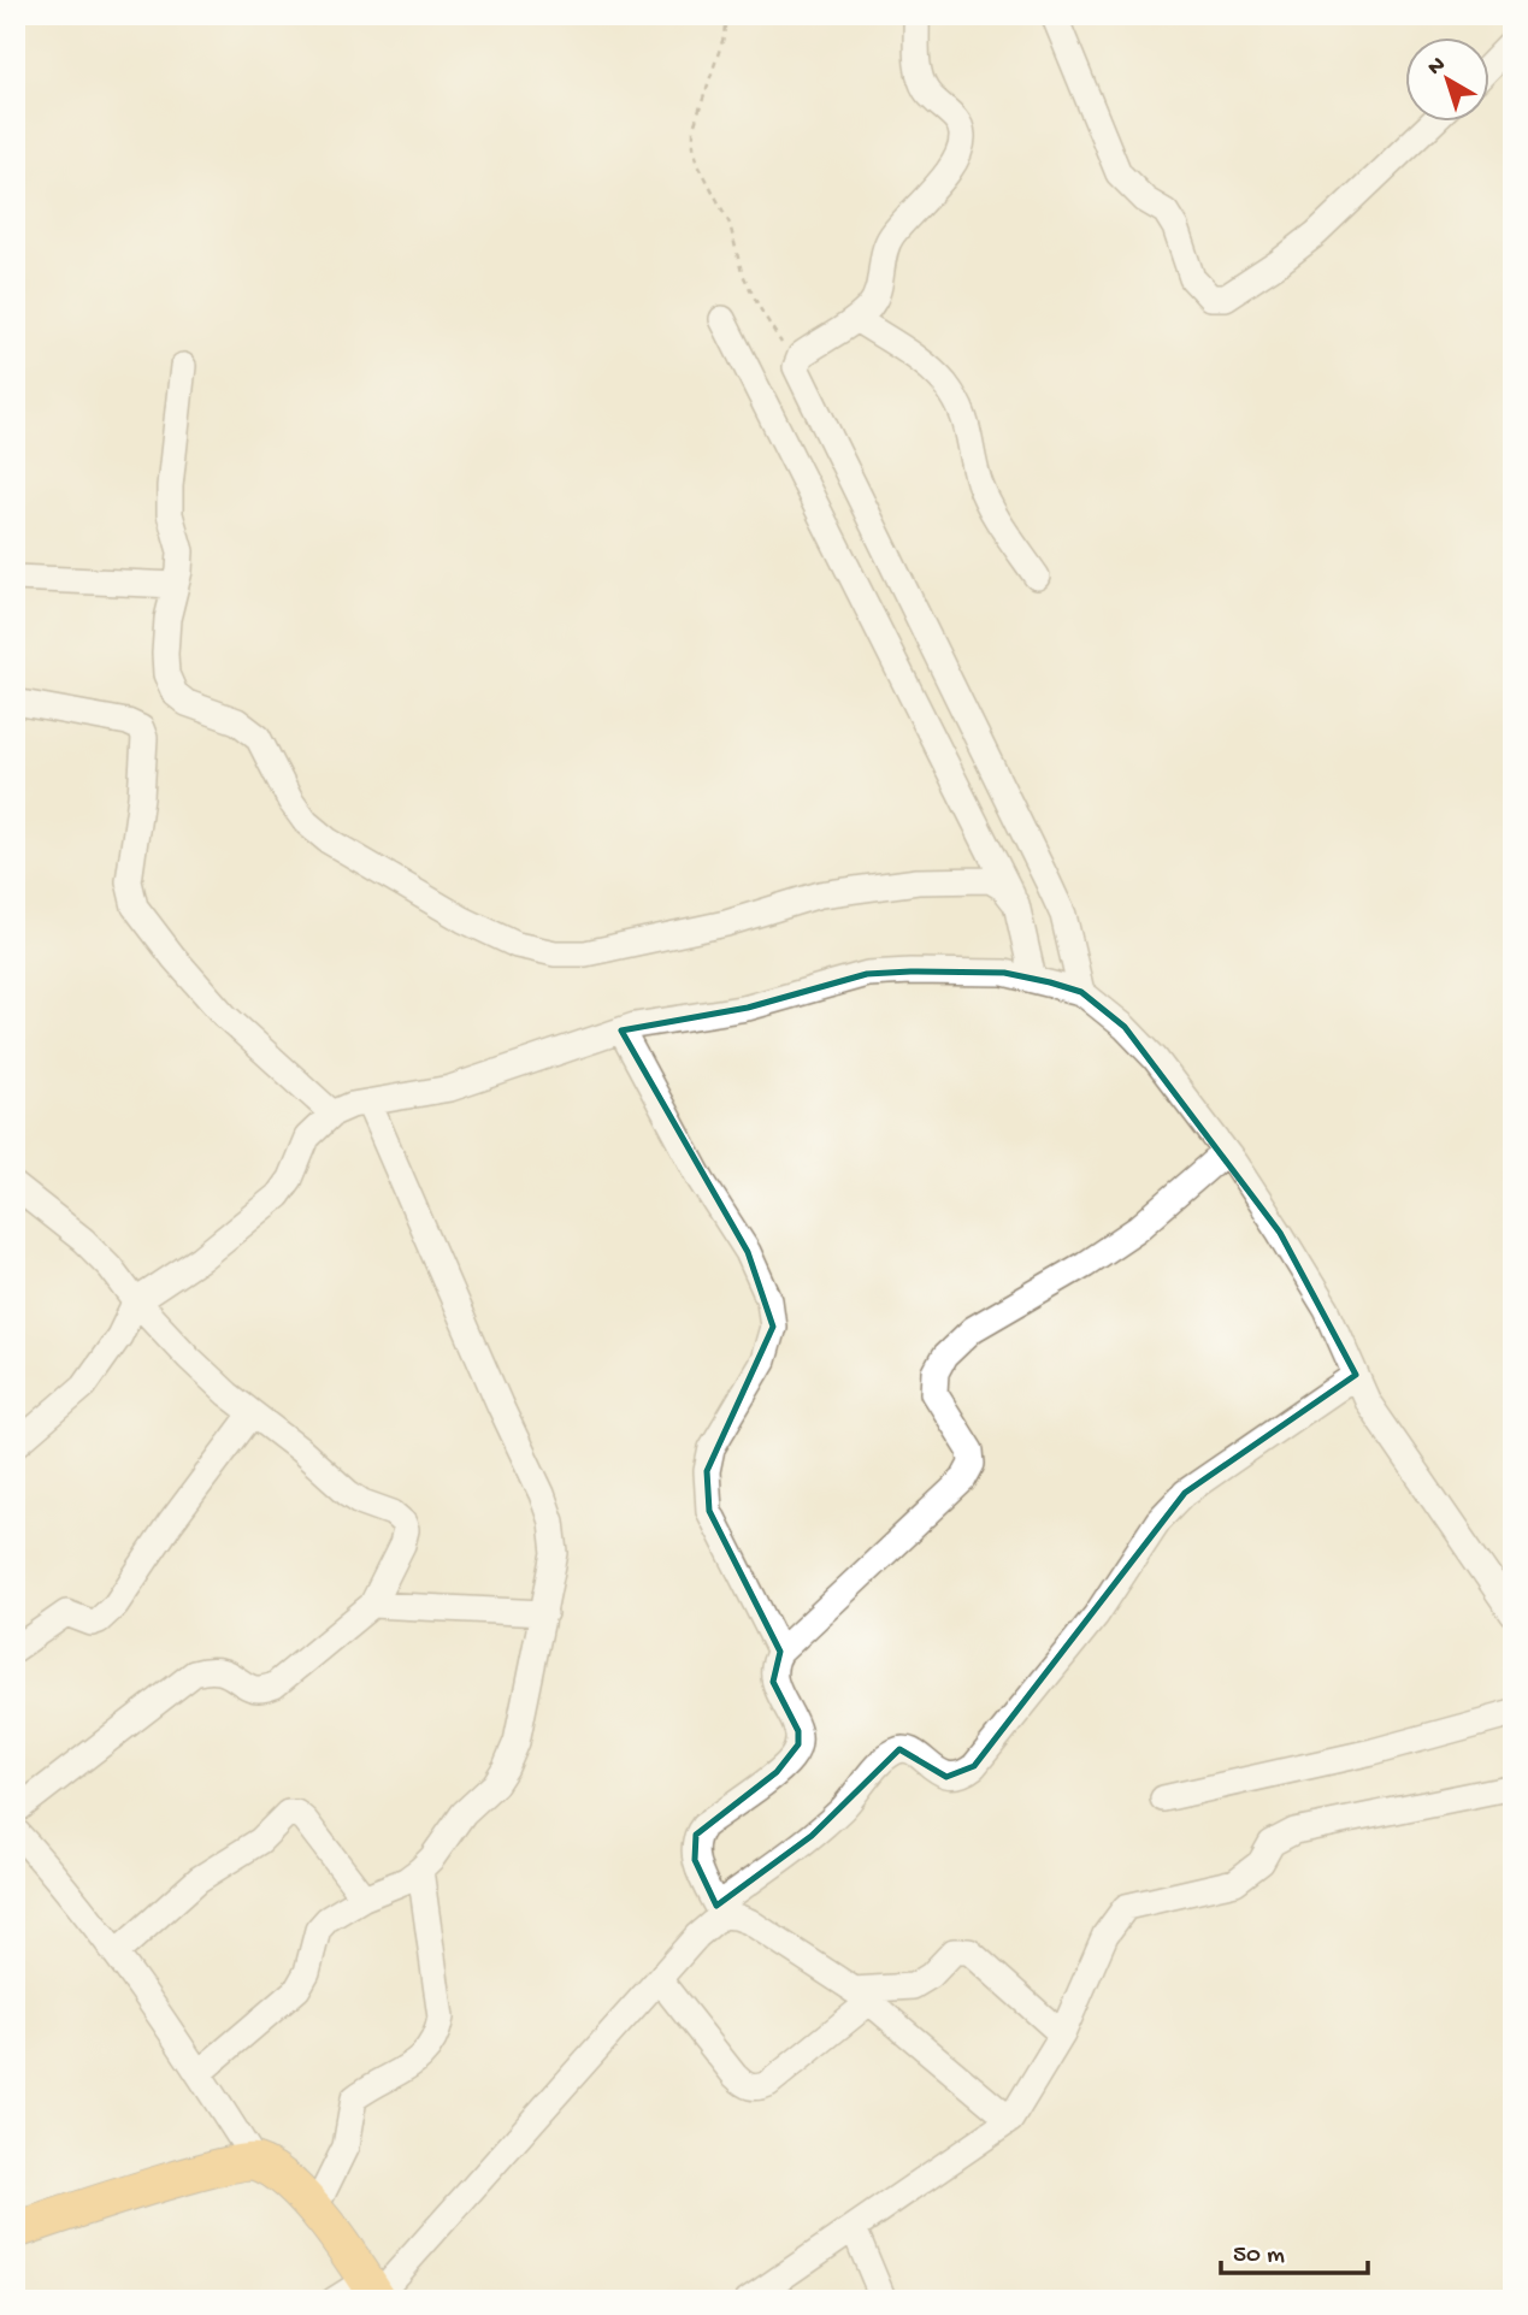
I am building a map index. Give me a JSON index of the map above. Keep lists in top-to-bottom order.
{
  "scale_bar": "50 m",
  "north": "top left"
}
